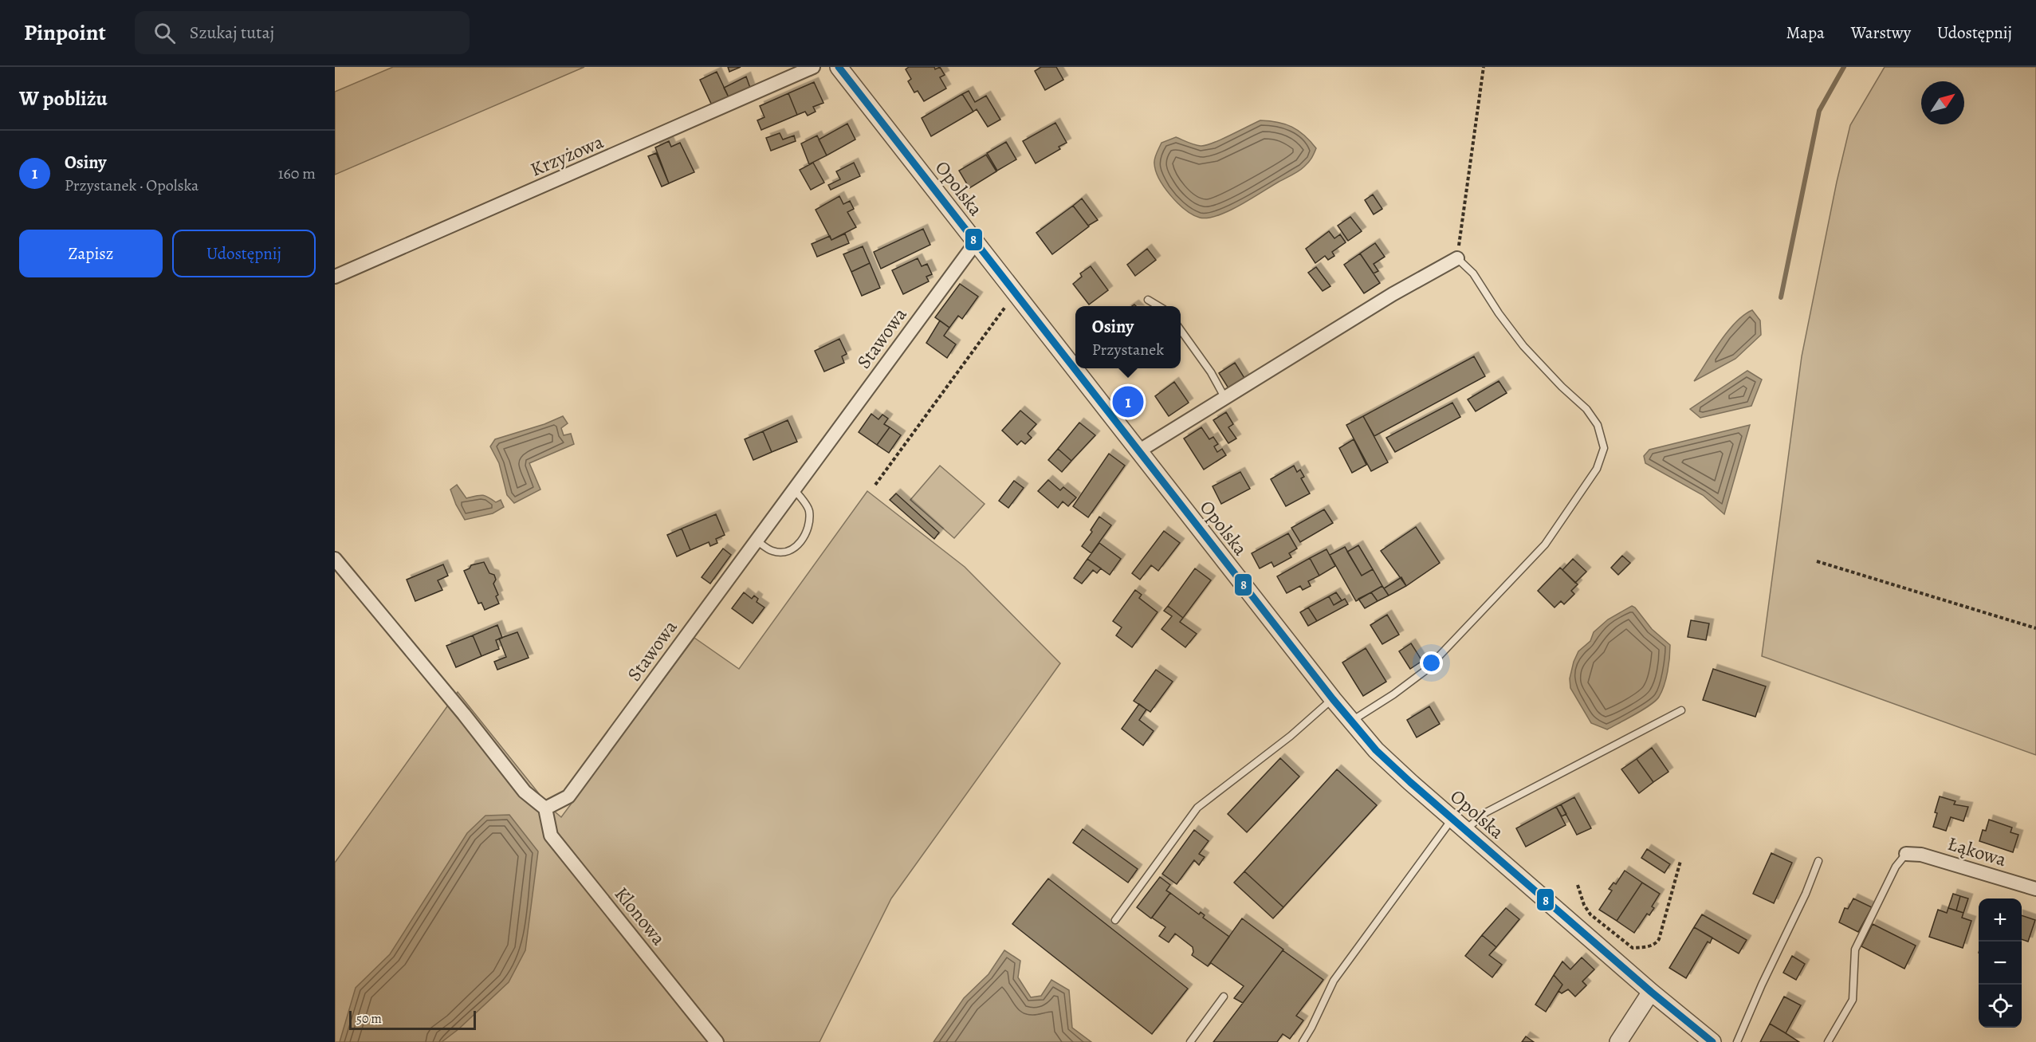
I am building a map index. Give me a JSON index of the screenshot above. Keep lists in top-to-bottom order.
{
  "streets": {
    "street": [
      "Krzyżowa",
      "Opolska",
      "Stawowa",
      "Łąkowa",
      "Klonowa"
    ]
  },
  "crossings": [
    ["Opolska", "Stawowa"],
    ["Stawowa", "Klonowa"]
  ],
  "lines": ["transit line 8"],
  "scale_bar": "50 m",
  "north": "top right",
  "page": {
    "header": "Pinpoint",
    "search": "Szukaj tutaj",
    "nav": ["Mapa", "Warstwy", "Udostępnij"],
    "heading": "W pobliżu",
    "list": [
      {
        "mark": "1",
        "name": "Osiny",
        "note": "Przystanek · Opolska",
        "value": "160 m"
      }
    ],
    "buttons": ["Zapisz", "Udostępnij"],
    "popup": ["Osiny", "Przystanek"],
    "pins": "1",
    "map_buttons": ["+", "−"],
    "scale": "50 m"
  }
}
